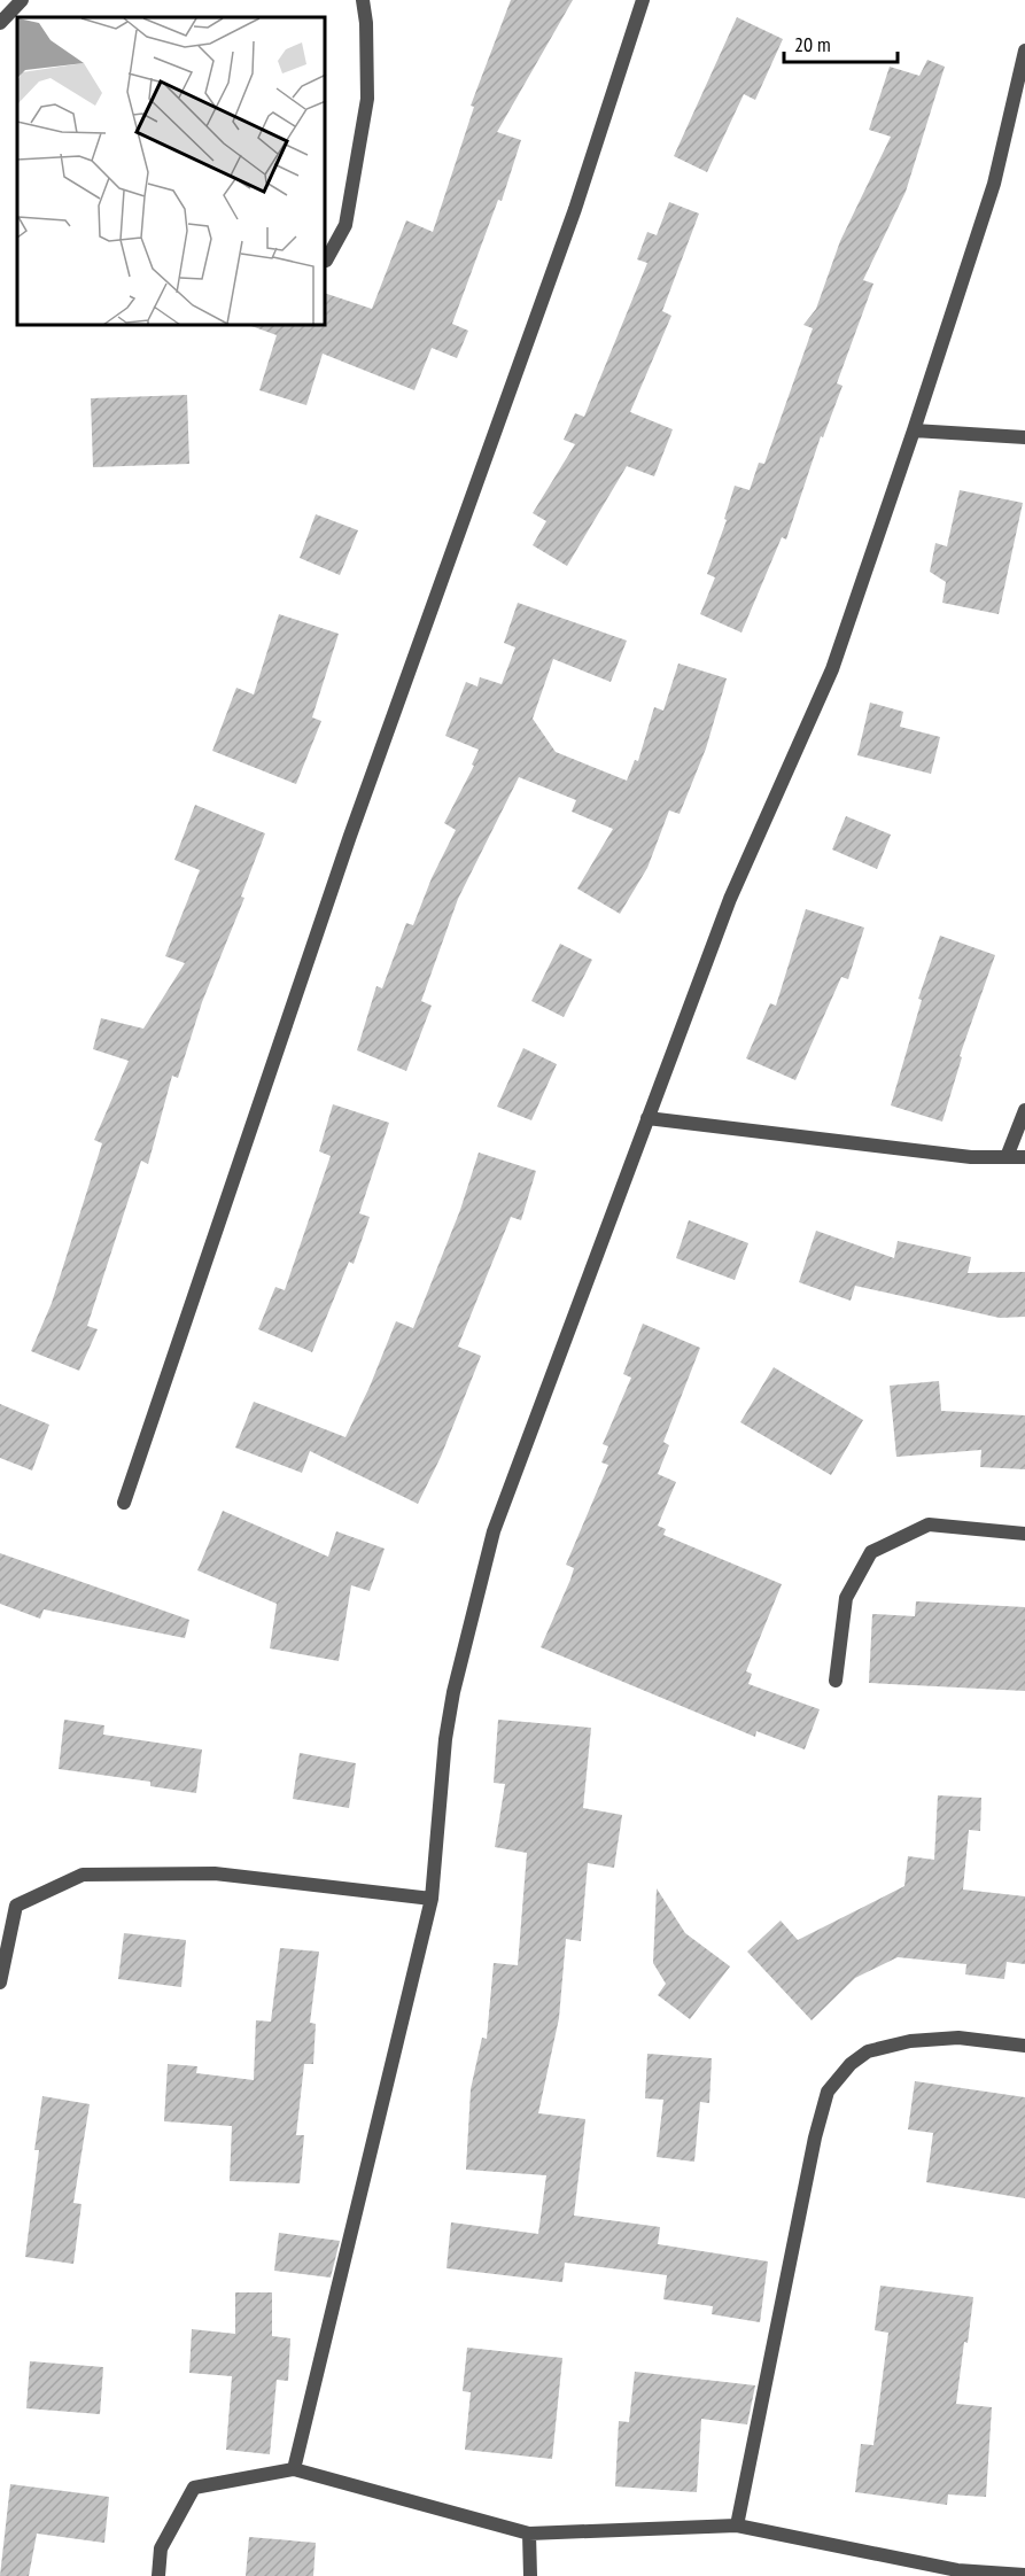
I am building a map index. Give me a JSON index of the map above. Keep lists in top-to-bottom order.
{
  "scale_bar": "20 m"
}
